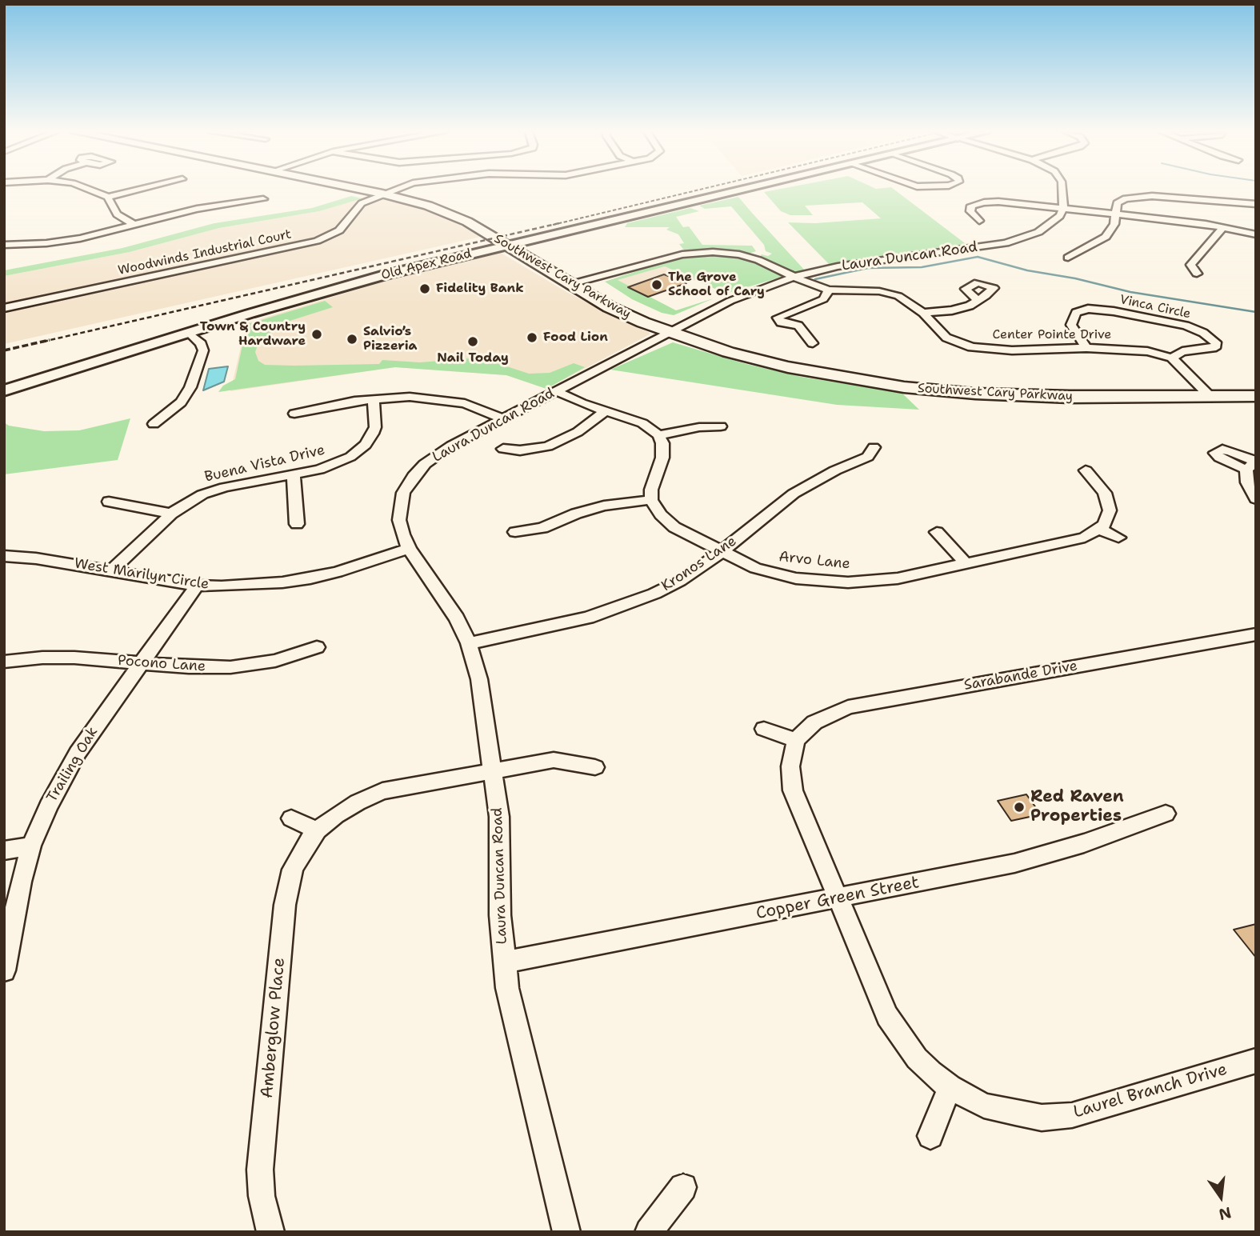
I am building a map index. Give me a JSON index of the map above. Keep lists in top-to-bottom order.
{
  "streets": {
    "main road": ["Old Apex Road", "Southwest Cary Parkway"],
    "street": [
      "Woodwinds Industrial Court",
      "Laura Duncan Road",
      "Vinca Circle",
      "Center Pointe Drive",
      "Buena Vista Drive",
      "Arvo Lane",
      "Kronos Lane",
      "West Marilyn Circle",
      "Pocono Lane",
      "Sarabande Drive",
      "Trailing Oak",
      "Copper Green Street",
      "Amberglow Place",
      "Laurel Branch Drive"
    ]
  },
  "crossings": [
    ["Woodwinds Industrial Court", "Southwest Cary Parkway"],
    ["Laura Duncan Road", "Southwest Cary Parkway"],
    ["Laura Duncan Road", "Center Pointe Drive"],
    ["Laura Duncan Road", "Kronos Lane"],
    ["Laura Duncan Road", "West Marilyn Circle"],
    ["Laura Duncan Road", "Copper Green Street"],
    ["Laura Duncan Road", "Amberglow Place"],
    ["Old Apex Road", "Southwest Cary Parkway"],
    ["Southwest Cary Parkway", "Center Pointe Drive"],
    ["Vinca Circle", "Center Pointe Drive"],
    ["Buena Vista Drive", "West Marilyn Circle"],
    ["Arvo Lane", "Kronos Lane"],
    ["West Marilyn Circle", "Trailing Oak"],
    ["Pocono Lane", "Trailing Oak"],
    ["Copper Green Street", "Laurel Branch Drive"]
  ],
  "places": [
    "The Grove School of Cary",
    "Fidelity Bank",
    "Town & Country Hardware",
    "Food Lion",
    "Salvio’s Pizzeria",
    "Nail Today",
    "Red Raven Properties"
  ],
  "north": "bottom"
}
